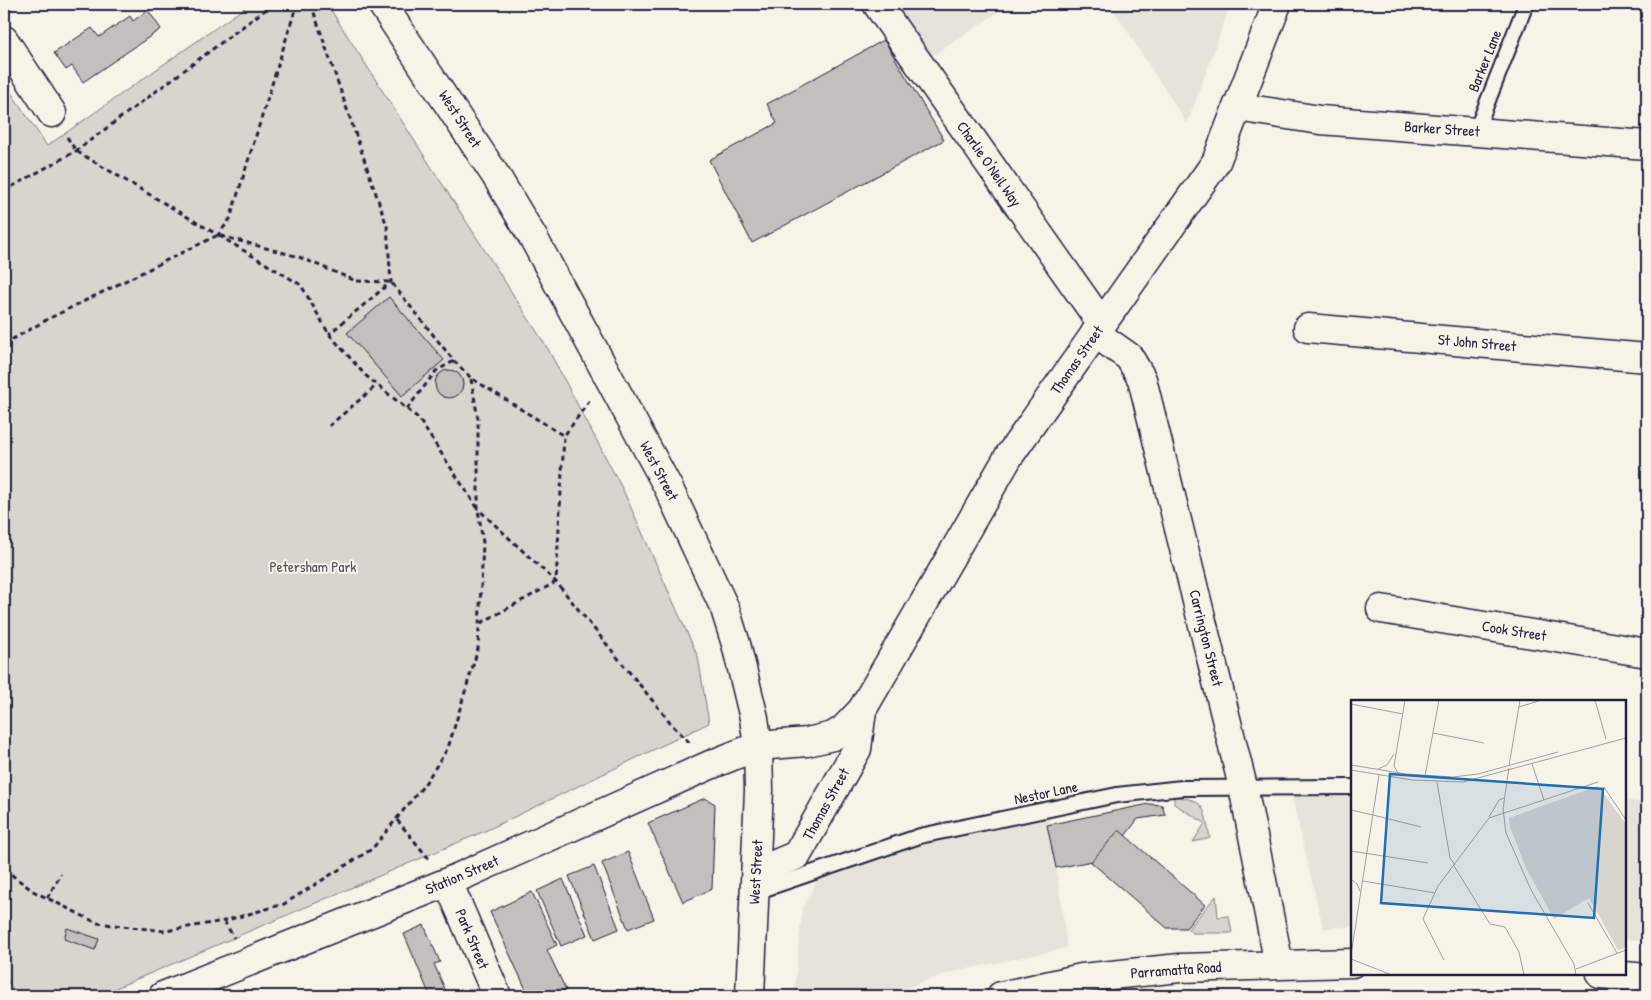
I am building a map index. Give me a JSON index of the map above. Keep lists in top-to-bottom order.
{
  "streets": {
    "main road": [
      "West Street",
      "Barker Street",
      "Charlie O'Neil Way",
      "St John Street",
      "Thomas Street",
      "Cook Street",
      "Carrington Street",
      "Station Street",
      "Park Street",
      "Parramatta Road"
    ],
    "lane": ["Barker Lane", "Nestor Lane"]
  },
  "crossings": [
    ["Barker Lane", "Barker Street"],
    ["West Street", "Thomas Street"],
    ["West Street", "Nestor Lane"],
    ["West Street", "Station Street"],
    ["Barker Street", "Thomas Street"],
    ["Charlie O'Neil Way", "Thomas Street"],
    ["Charlie O'Neil Way", "Carrington Street"],
    ["Thomas Street", "Carrington Street"],
    ["Thomas Street", "Nestor Lane"],
    ["Thomas Street", "Station Street"],
    ["Carrington Street", "Nestor Lane"],
    ["Carrington Street", "Parramatta Road"],
    ["Station Street", "Park Street"]
  ],
  "parks": ["Petersham Park"]
}
